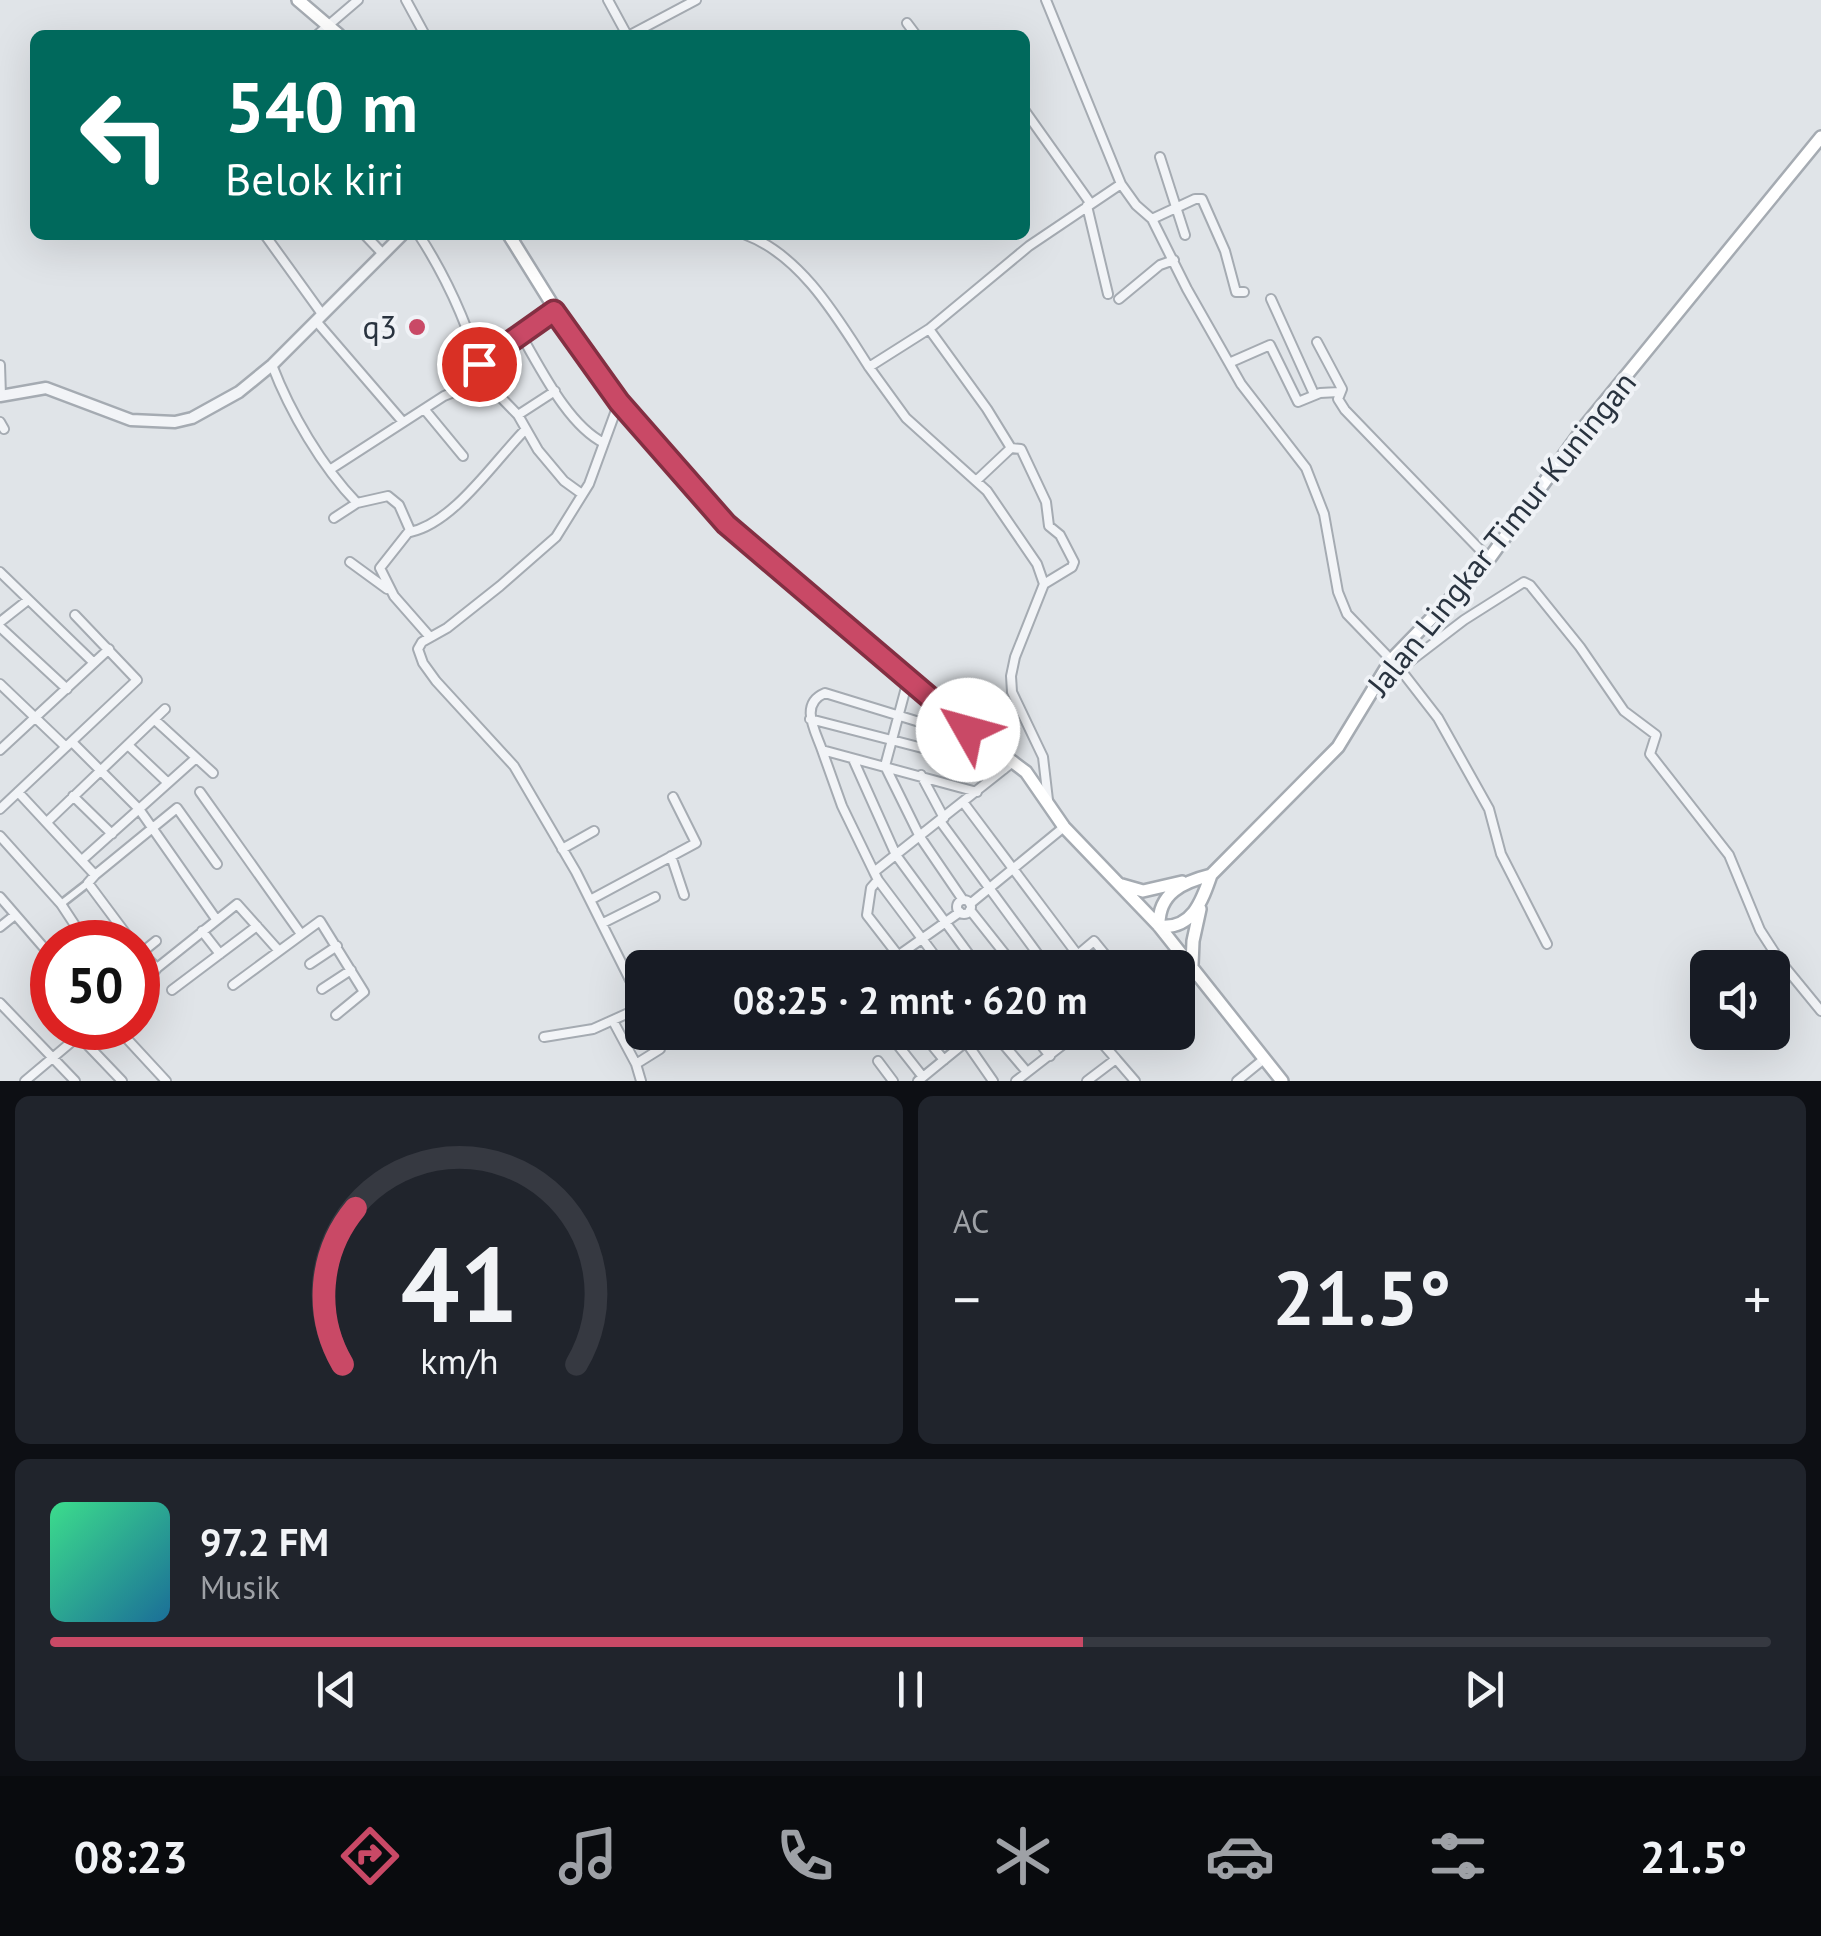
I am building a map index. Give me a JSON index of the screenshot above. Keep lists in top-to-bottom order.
{
  "streets": {
    "main road": ["Jalan Lingkar Timur Kuningan"]
  },
  "places": ["q3"],
  "page": {
    "turn": ["540 m", "Belok kiri"],
    "limit": "50",
    "trip": "08:25 · 2 mnt · 620 m",
    "tile": "AC",
    "heat": ["−", "21.5°", "+"],
    "song": ["97.2 FM", "Musik"],
    "tabs": ["08:23", "21.5°"],
    "gauge": ["41", "km/h"]
  }
}
